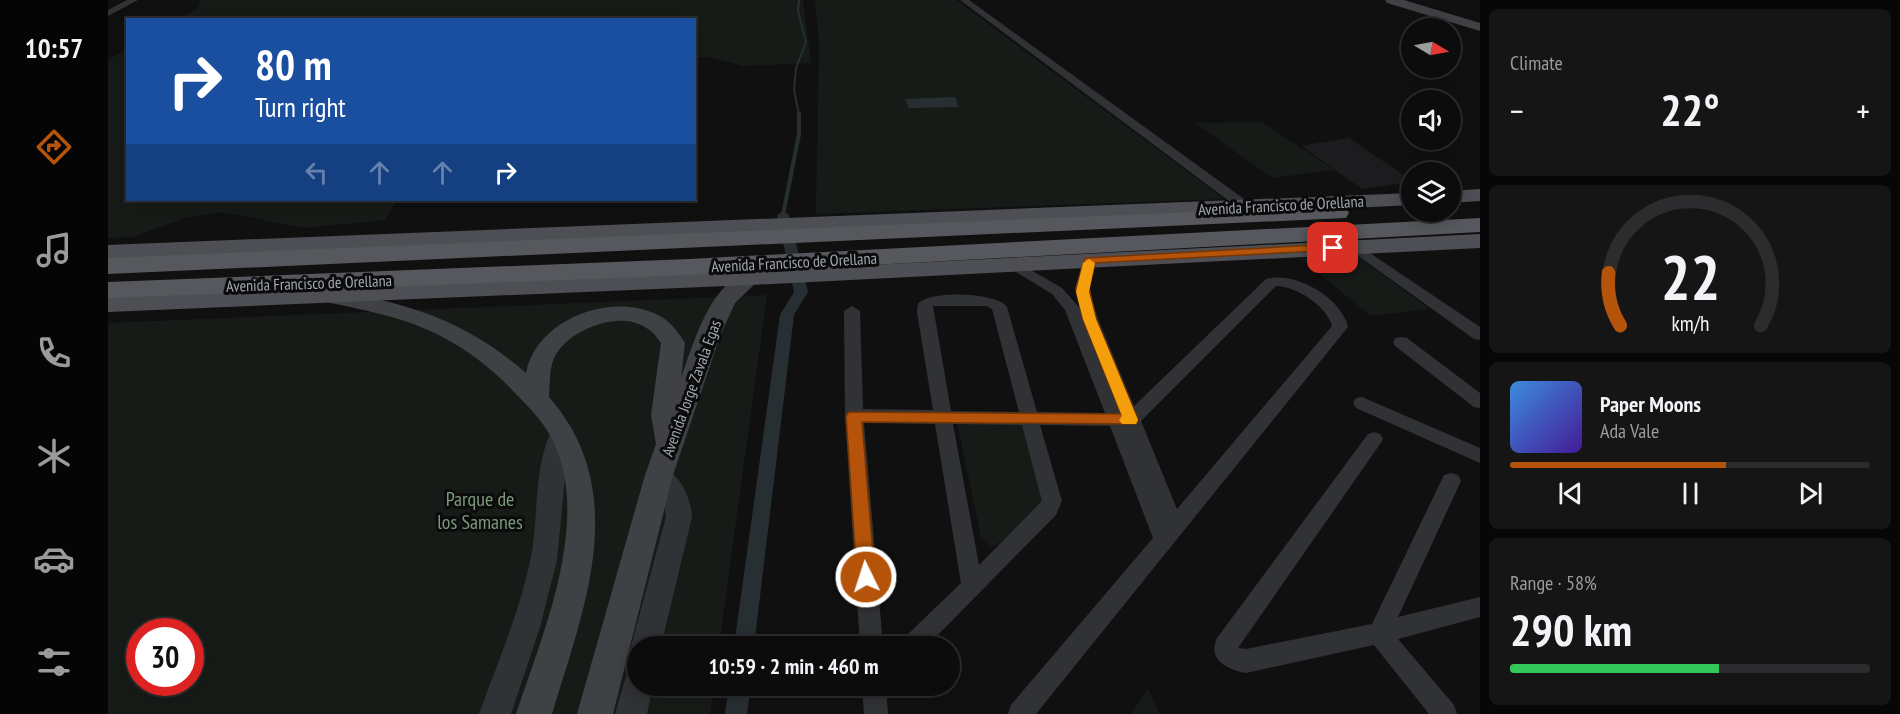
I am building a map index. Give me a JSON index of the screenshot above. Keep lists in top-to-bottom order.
{
  "streets": {
    "highway": ["Avenida Francisco de Orellana"],
    "main road": ["Avenida Jorge Zavala Egas"]
  },
  "crossings": [
    ["Avenida Francisco de Orellana", "Avenida Jorge Zavala Egas"]
  ],
  "parks": ["Parque de los Samanes"],
  "north": "right",
  "page": {
    "tabs": "10:57",
    "tile": [
      "Climate",
      ["Range · 58%", "290 km"]
    ],
    "turn": ["80 m", "Turn right"],
    "heat": ["−", "22°", "+"],
    "song": ["Paper Moons", "Ada Vale"],
    "limit": "30",
    "trip": "10:59 · 2 min · 460 m",
    "gauge": ["22", "km/h"]
  }
}
